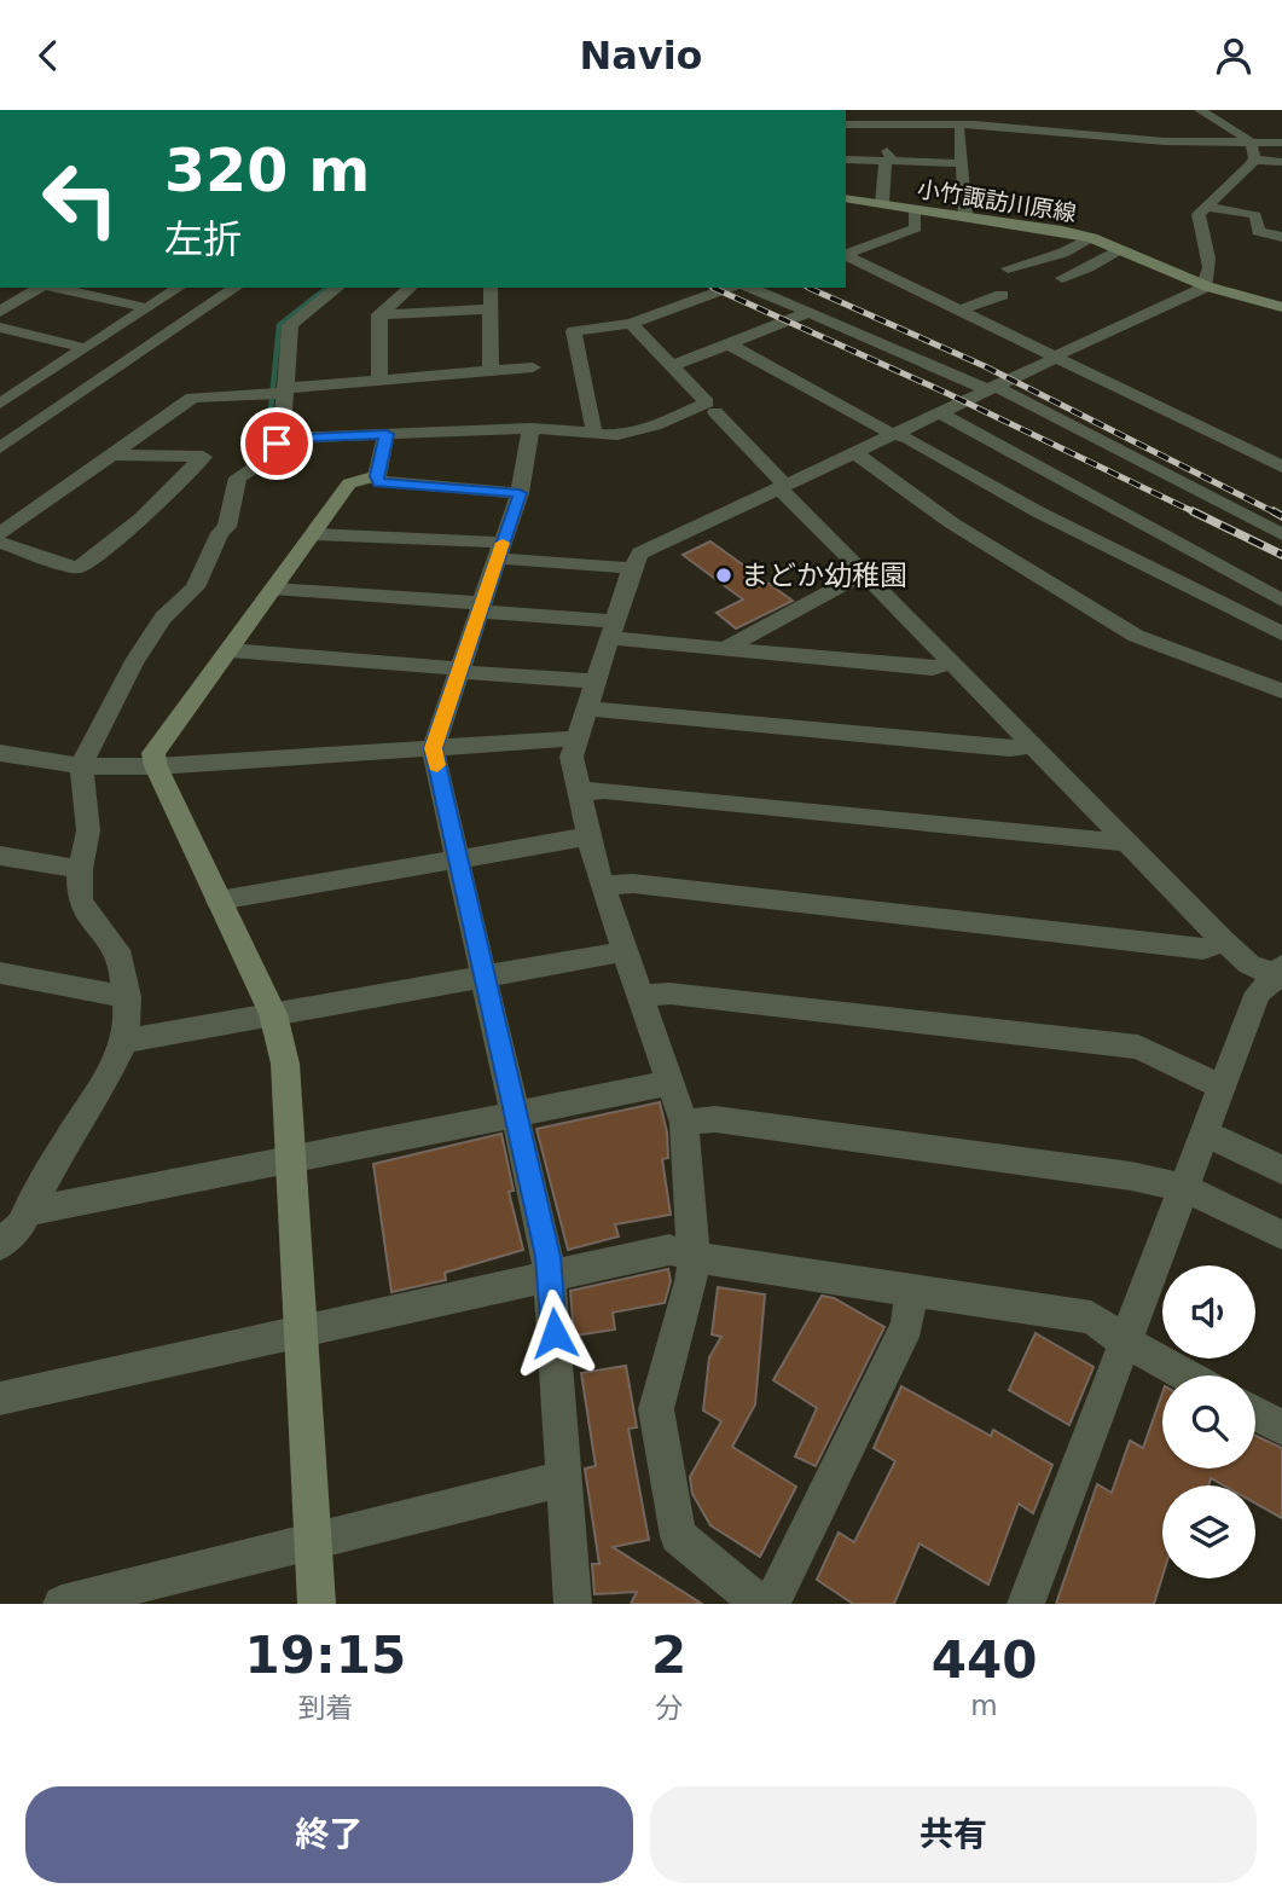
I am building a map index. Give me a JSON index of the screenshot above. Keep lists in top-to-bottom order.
{
  "streets": {
    "street": ["小竹諏訪川原線"]
  },
  "places": ["まどか幼稚園"],
  "page": {
    "header": "Navio",
    "turn": ["320 m", "左折"],
    "eta": [
      "19:15",
      "到着",
      "2",
      "分",
      "440",
      "m"
    ],
    "buttons": ["終了", "共有"]
  }
}
